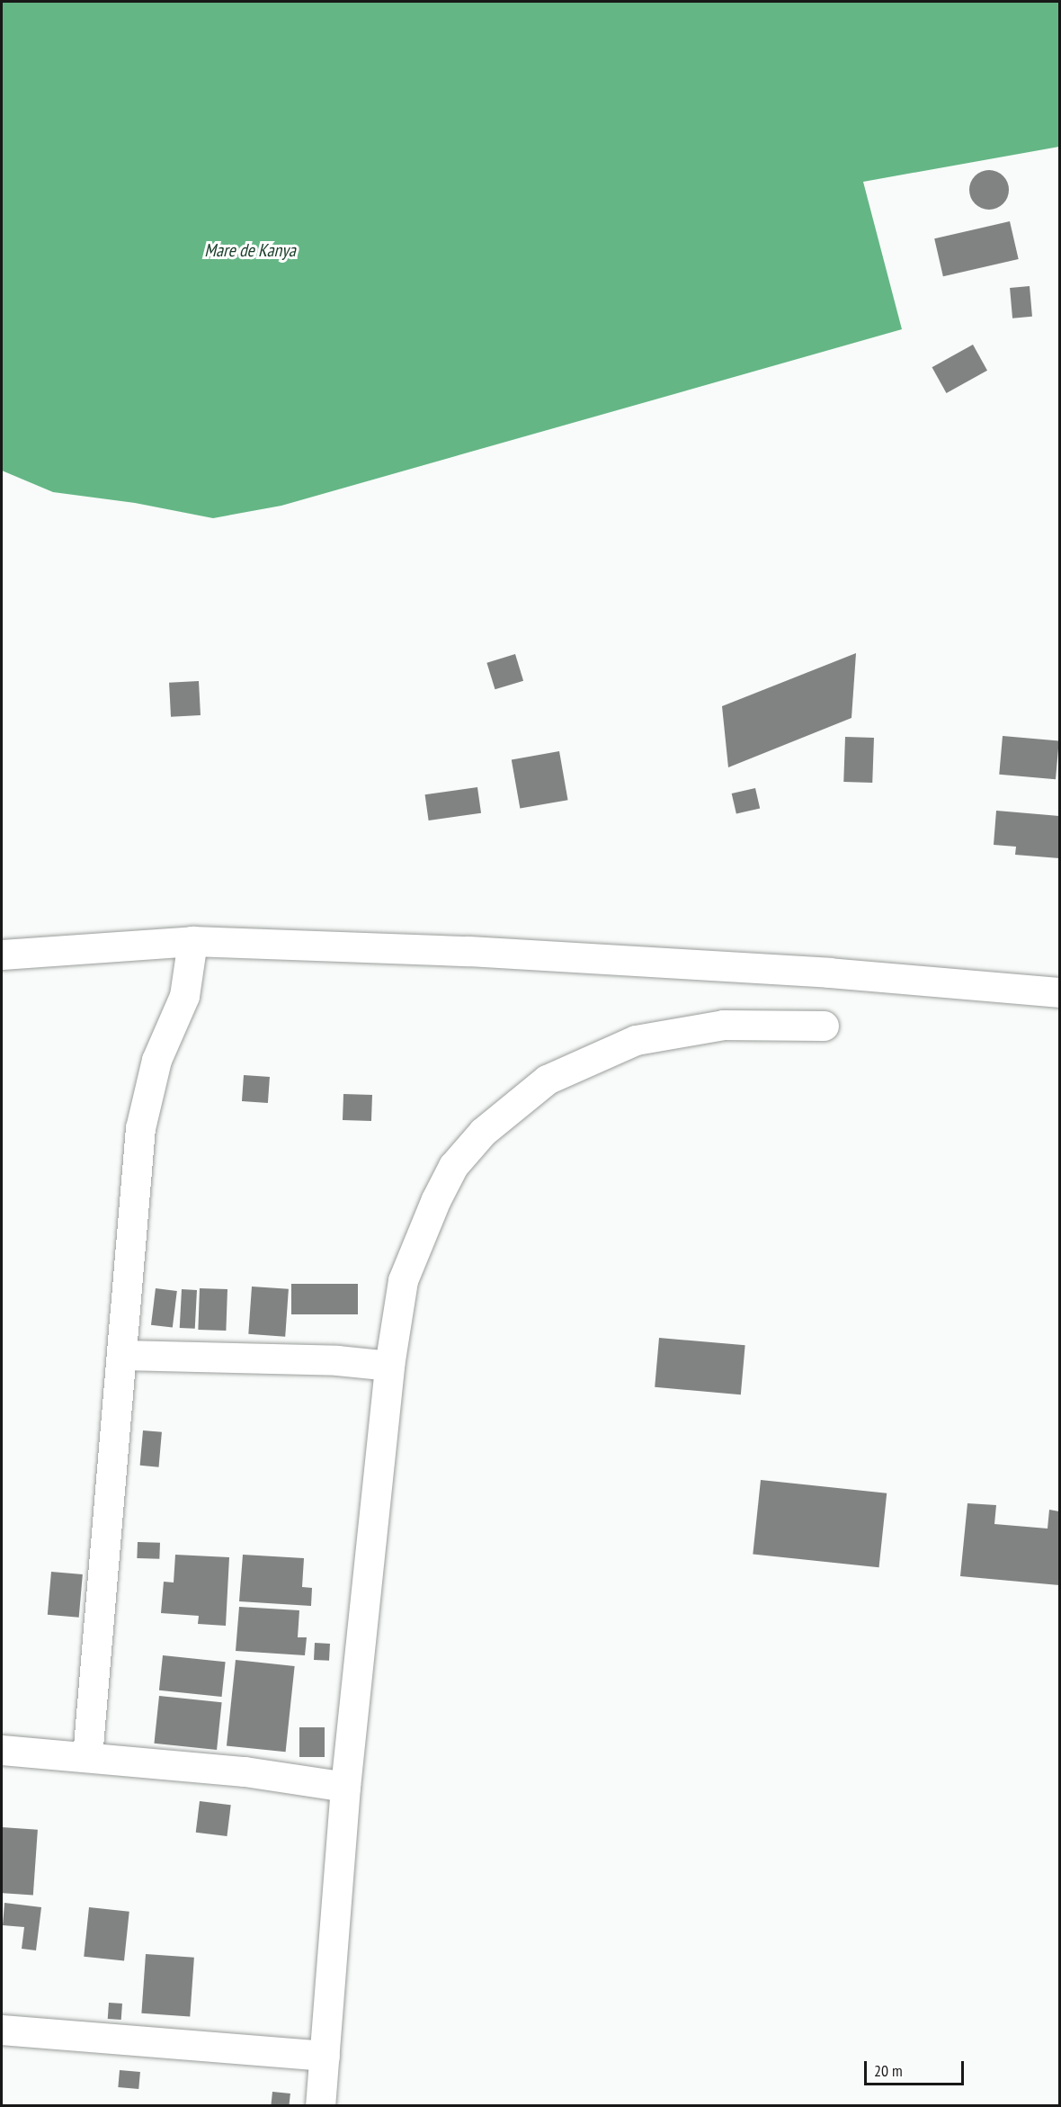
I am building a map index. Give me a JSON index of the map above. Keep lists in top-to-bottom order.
{
  "water": ["Mare de Kanya"],
  "scale_bar": "20 m"
}
